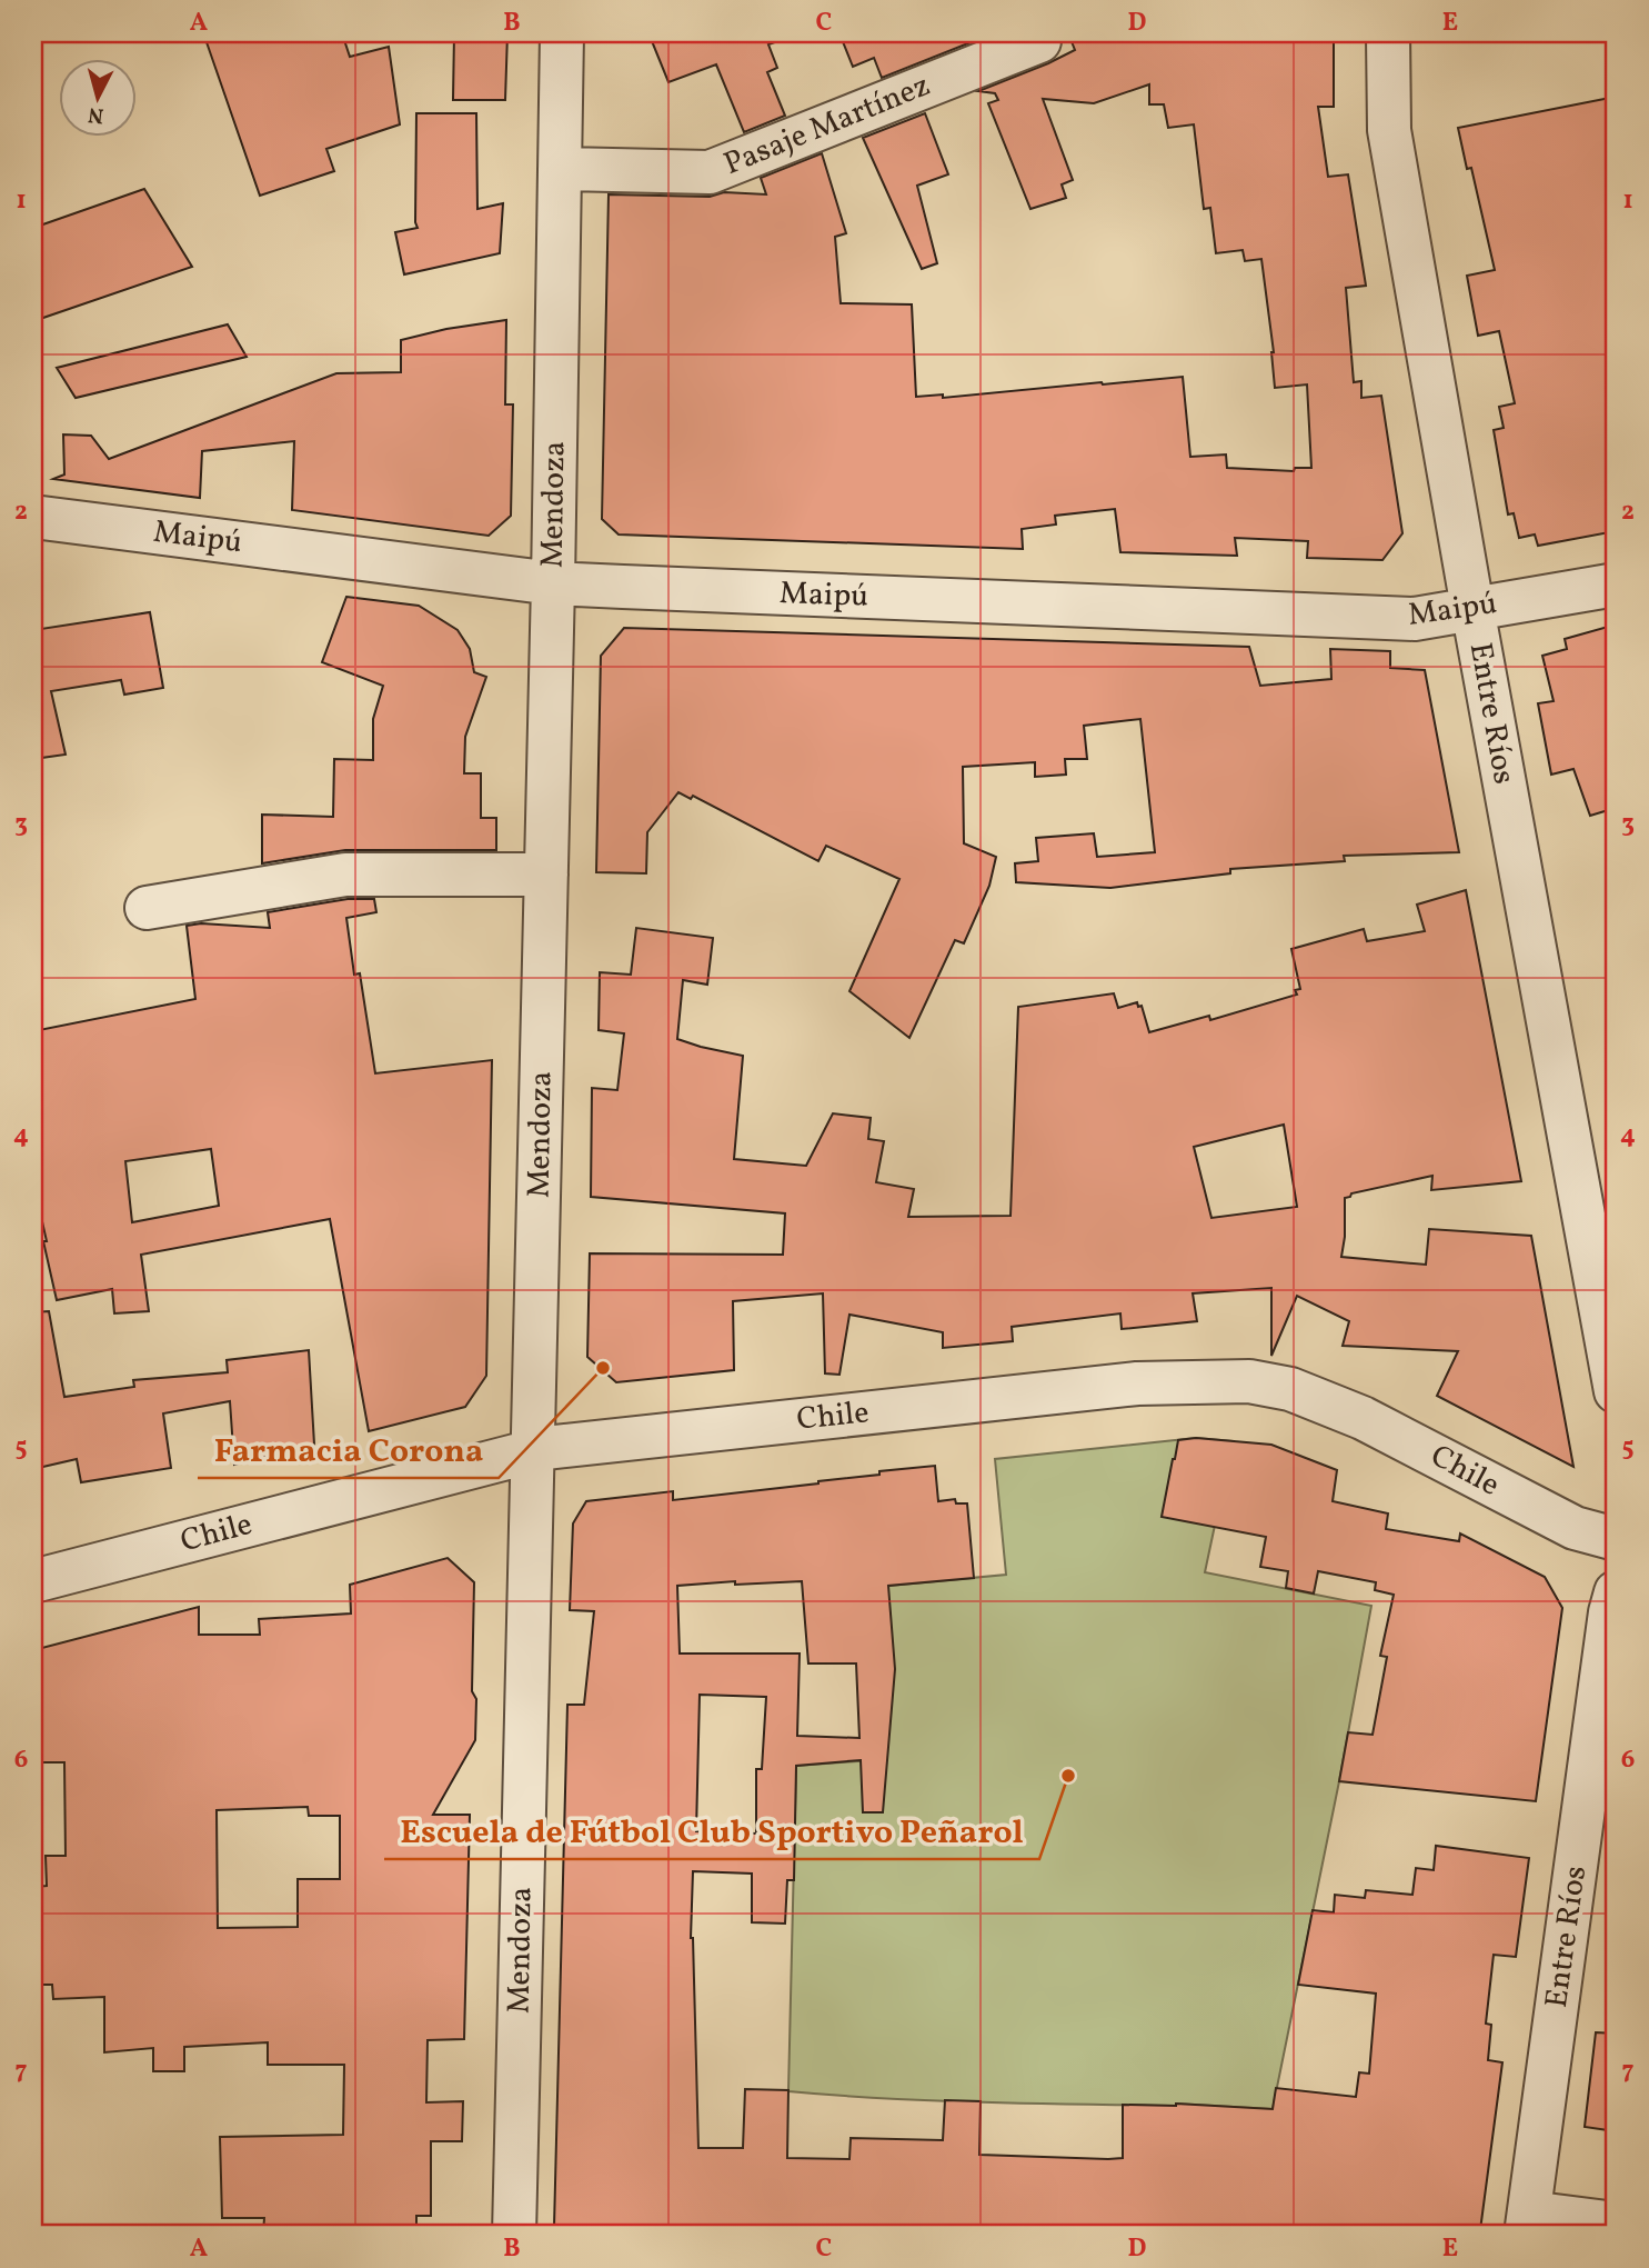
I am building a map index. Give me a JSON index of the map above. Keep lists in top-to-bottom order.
{
  "streets": {
    "street": [
      "Pasaje Martínez",
      "Mendoza",
      "Maipú",
      "Entre Ríos",
      "Chile"
    ]
  },
  "crossings": [
    ["Pasaje Martínez", "Mendoza"],
    ["Mendoza", "Maipú"],
    ["Mendoza", "Chile"],
    ["Maipú", "Entre Ríos"]
  ],
  "places": ["Farmacia Corona", "Escuela de Fútbol Club Sportivo Peñarol"],
  "north": "bottom",
  "grid": {
    "columns": [
      "A",
      "B",
      "C",
      "D",
      "E"
    ],
    "rows": [
      "1",
      "2",
      "3",
      "4",
      "5",
      "6",
      "7"
    ]
  }
}
